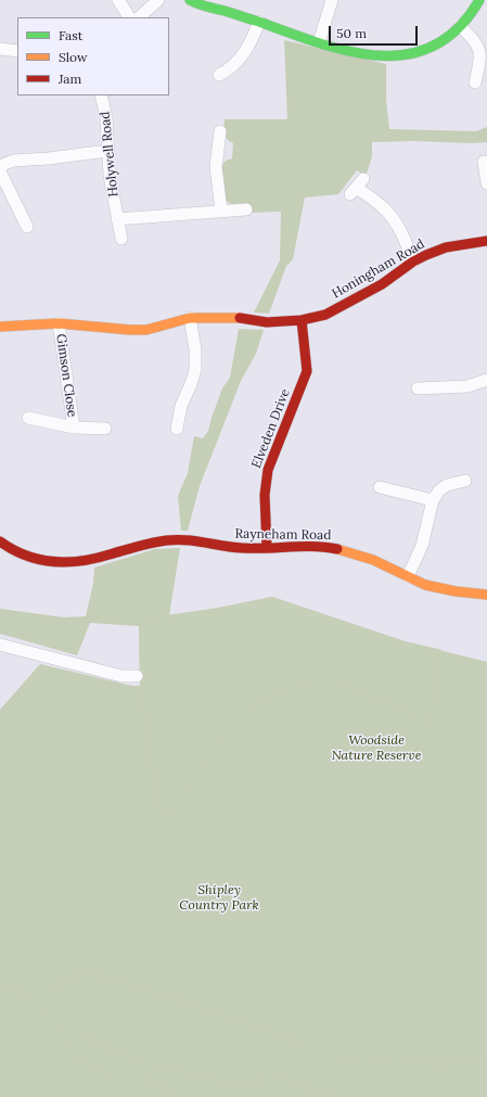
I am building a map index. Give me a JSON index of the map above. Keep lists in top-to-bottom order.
{
  "streets": {
    "street": [
      "Holywell Road",
      "Honingham Road",
      "Gimson Close",
      "Elveden Drive",
      "Rayneham Road"
    ]
  },
  "crossings": [
    ["Honingham Road", "Gimson Close"],
    ["Honingham Road", "Elveden Drive"],
    ["Elveden Drive", "Rayneham Road"]
  ],
  "parks": ["Woodside Nature Reserve", "Shipley Country Park"],
  "legend": ["Fast", "Slow", "Jam"],
  "scale_bar": "50 m"
}
